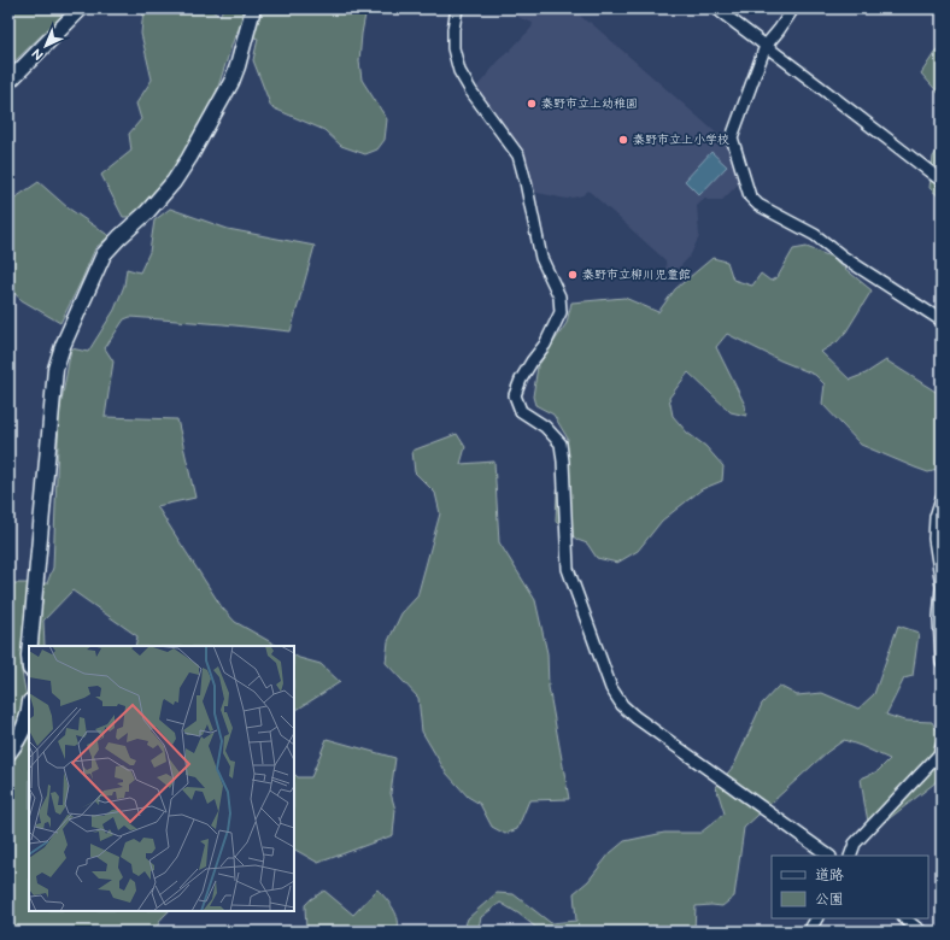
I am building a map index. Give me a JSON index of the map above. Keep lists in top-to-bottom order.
{
  "places": ["秦野市立上幼稚園", "秦野市立上小学校", "秦野市立柳川児童館"],
  "legend": ["道路", "公園"],
  "north": "bottom left"
}
